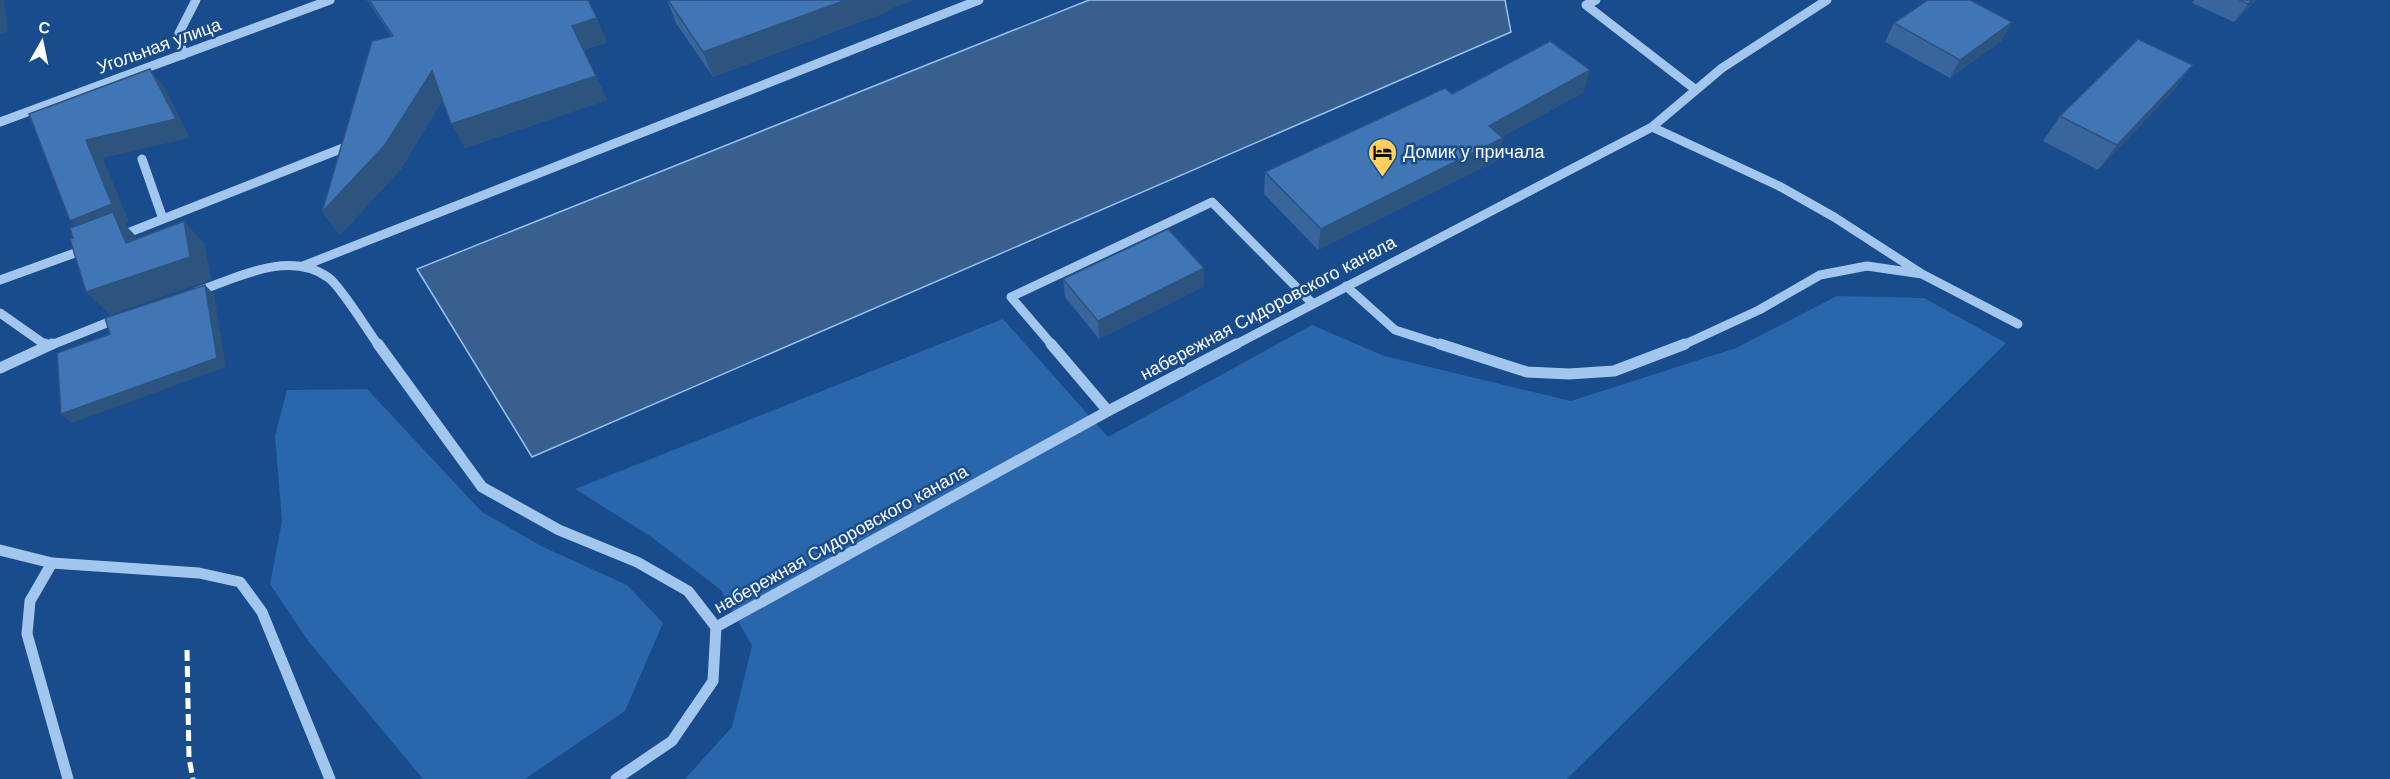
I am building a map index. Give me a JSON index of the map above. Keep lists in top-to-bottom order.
{
  "streets": {
    "street": ["Угольная улица", "набережная Сидоровского канала"]
  },
  "places": {
    "hotel": ["Домик у причала"]
  },
  "north": "top"
}
